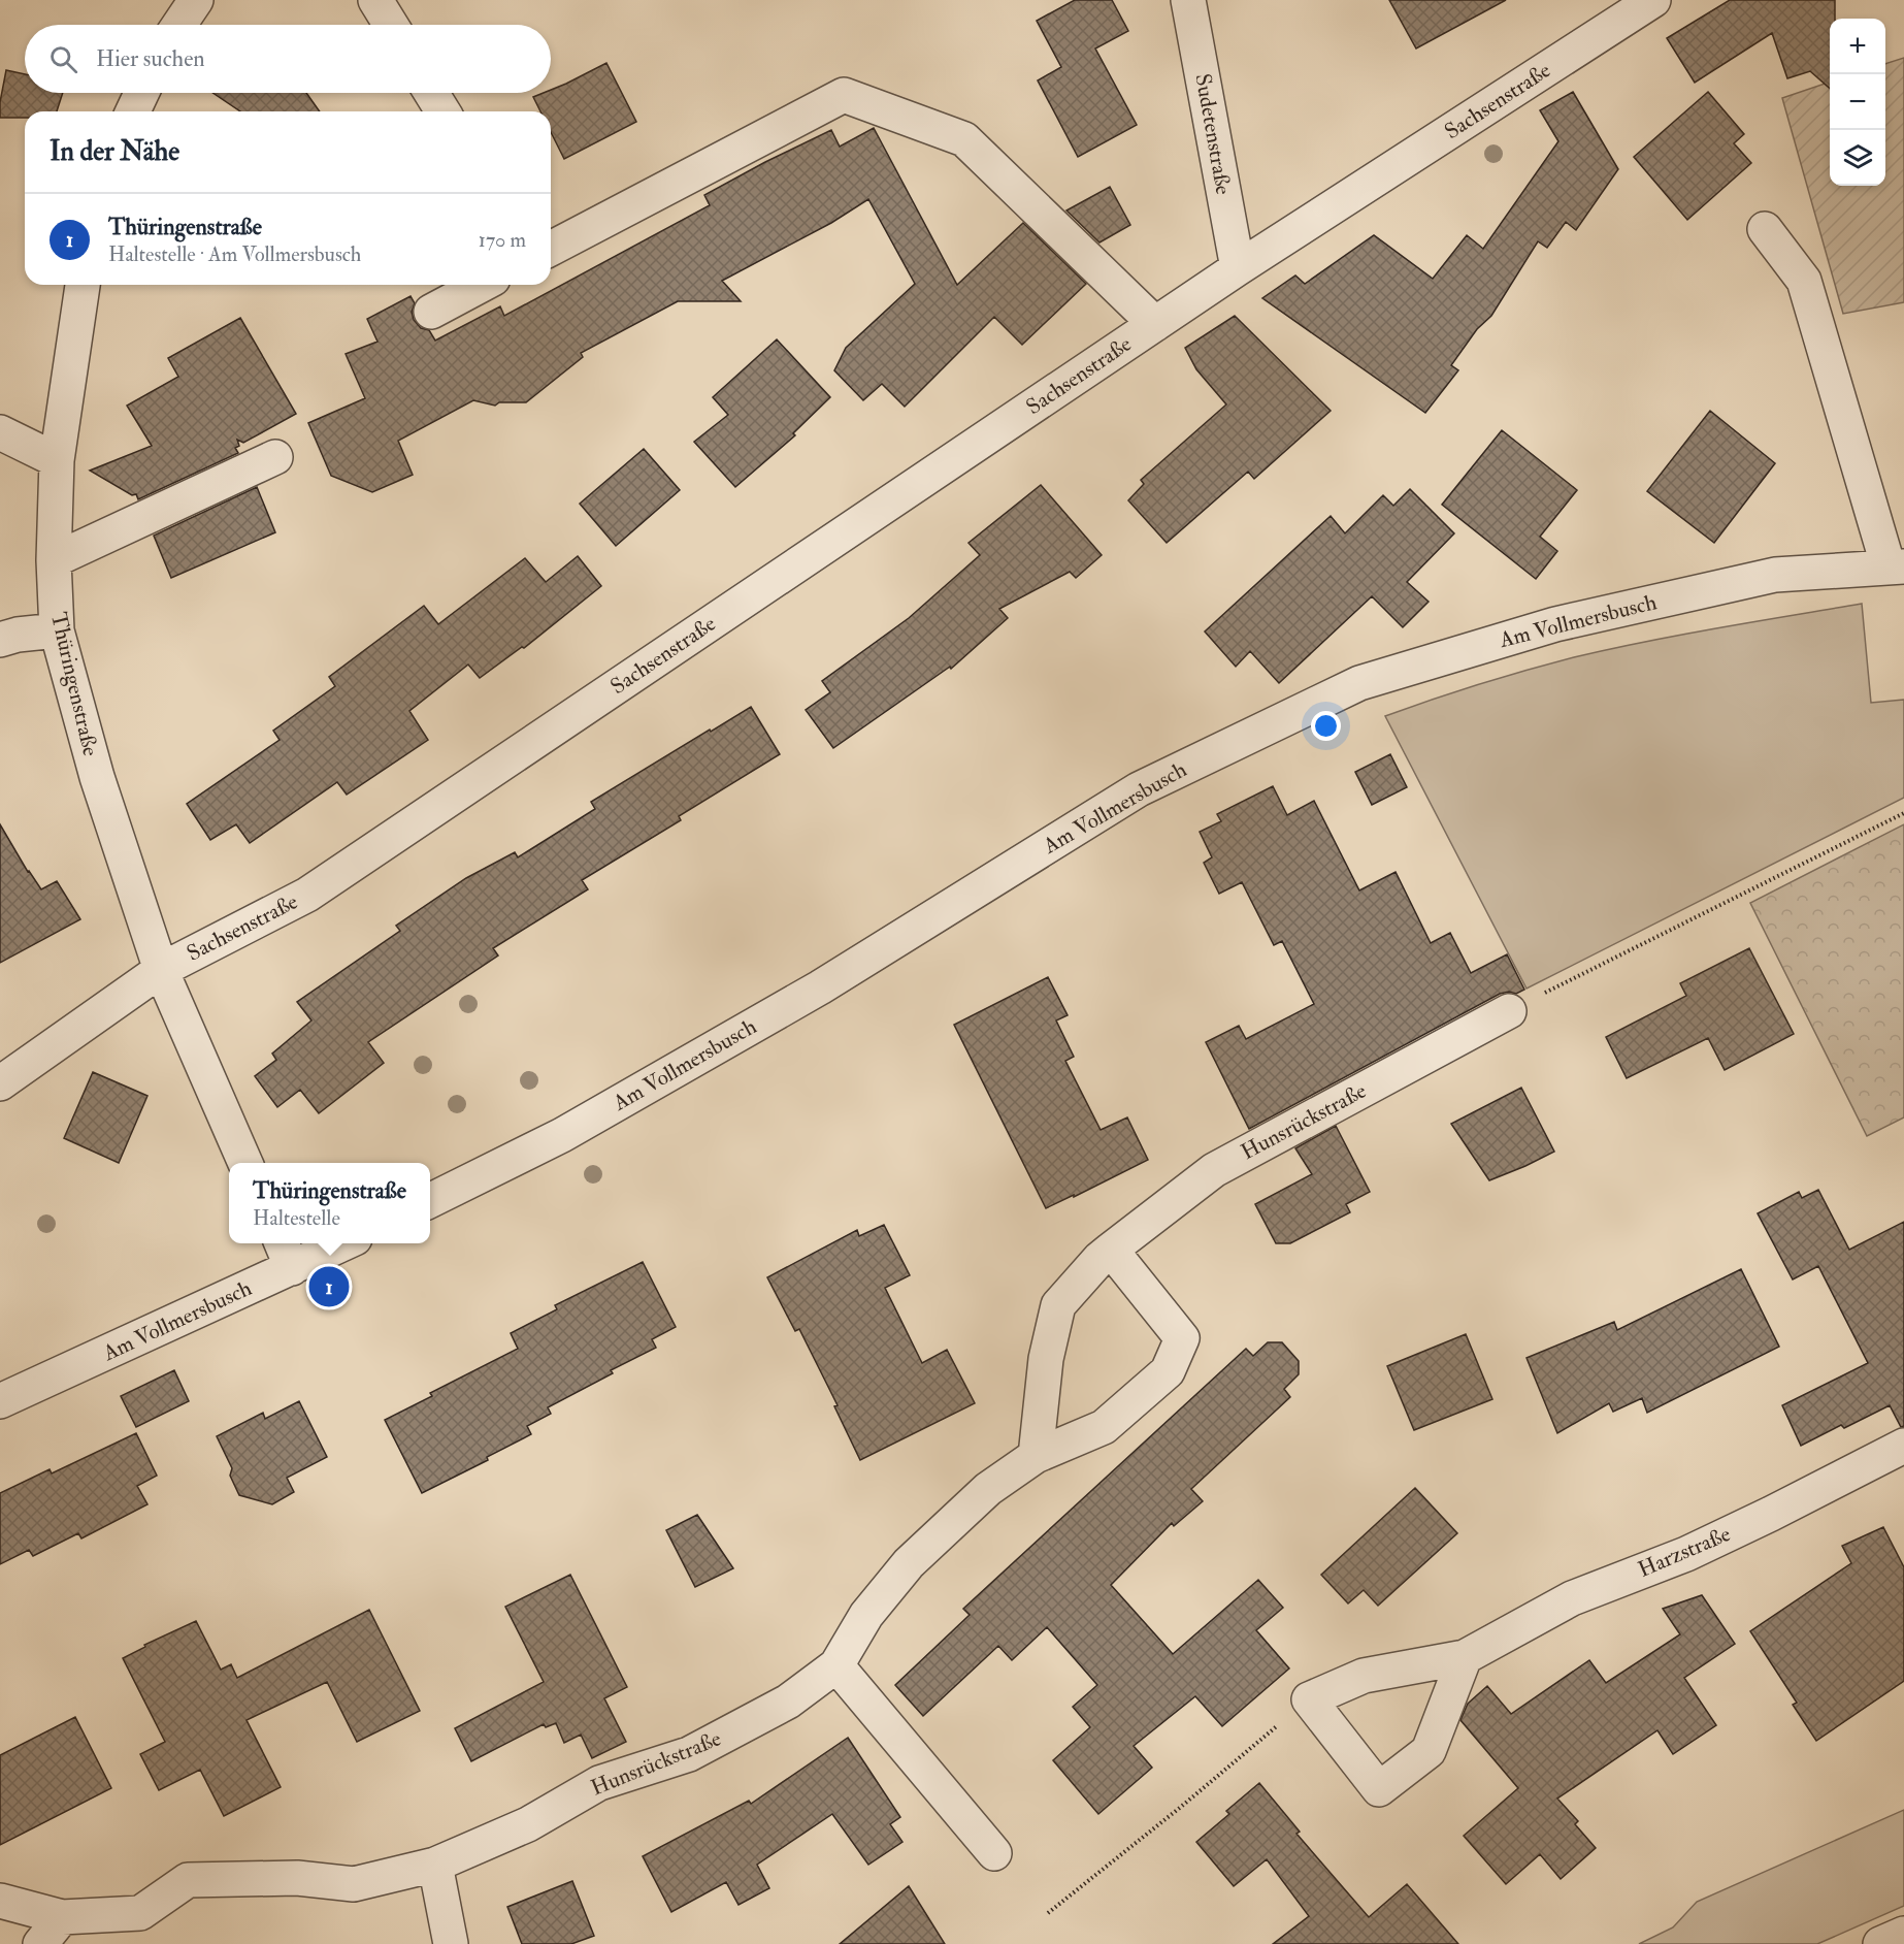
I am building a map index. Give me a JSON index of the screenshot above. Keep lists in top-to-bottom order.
{
  "streets": {
    "street": [
      "Sachsenstraße",
      "Sudetenstraße",
      "Am Vollmersbusch",
      "Thüringenstraße",
      "Hunsrückstraße",
      "Harzstraße"
    ]
  },
  "crossings": [
    ["Sachsenstraße", "Sudetenstraße"],
    ["Sachsenstraße", "Thüringenstraße"]
  ],
  "page": {
    "map_buttons": ["+", "−"],
    "search": "Hier suchen",
    "heading": "In der Nähe",
    "list": [
      {
        "mark": "1",
        "name": "Thüringenstraße",
        "note": "Haltestelle · Am Vollmersbusch",
        "value": "170 m"
      }
    ],
    "popup": ["Thüringenstraße", "Haltestelle"],
    "pins": "1"
  }
}
